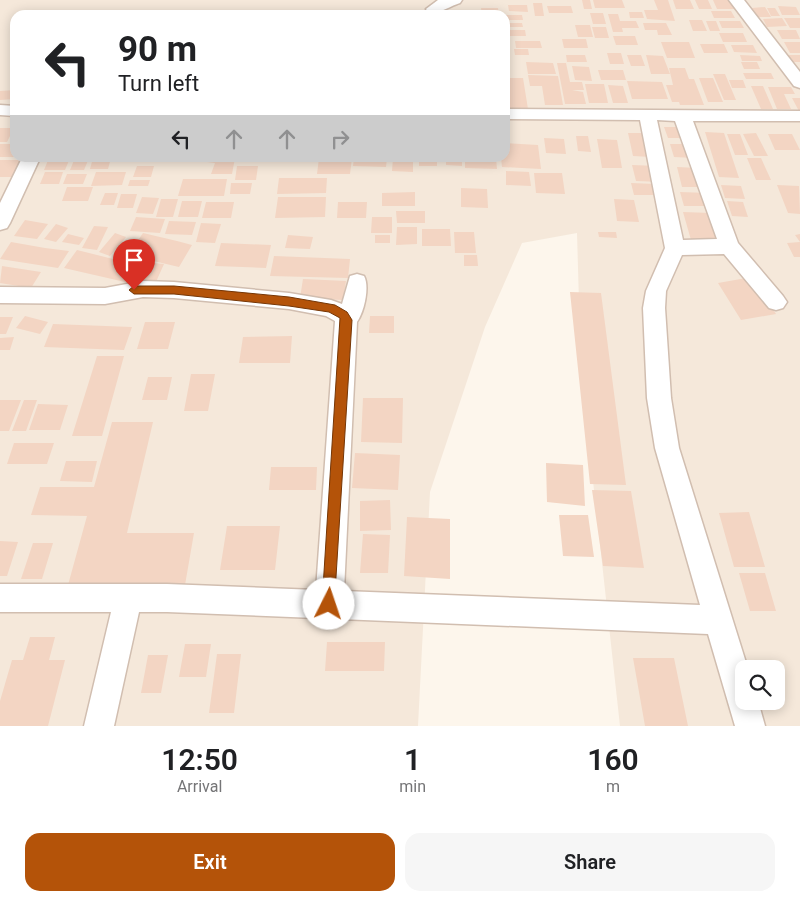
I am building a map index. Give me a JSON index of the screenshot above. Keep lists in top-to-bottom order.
{
  "page": {
    "turn": ["90 m", "Turn left"],
    "eta": [
      "12:50",
      "Arrival",
      "1",
      "min",
      "160",
      "m"
    ],
    "buttons": ["Exit", "Share"]
  }
}
